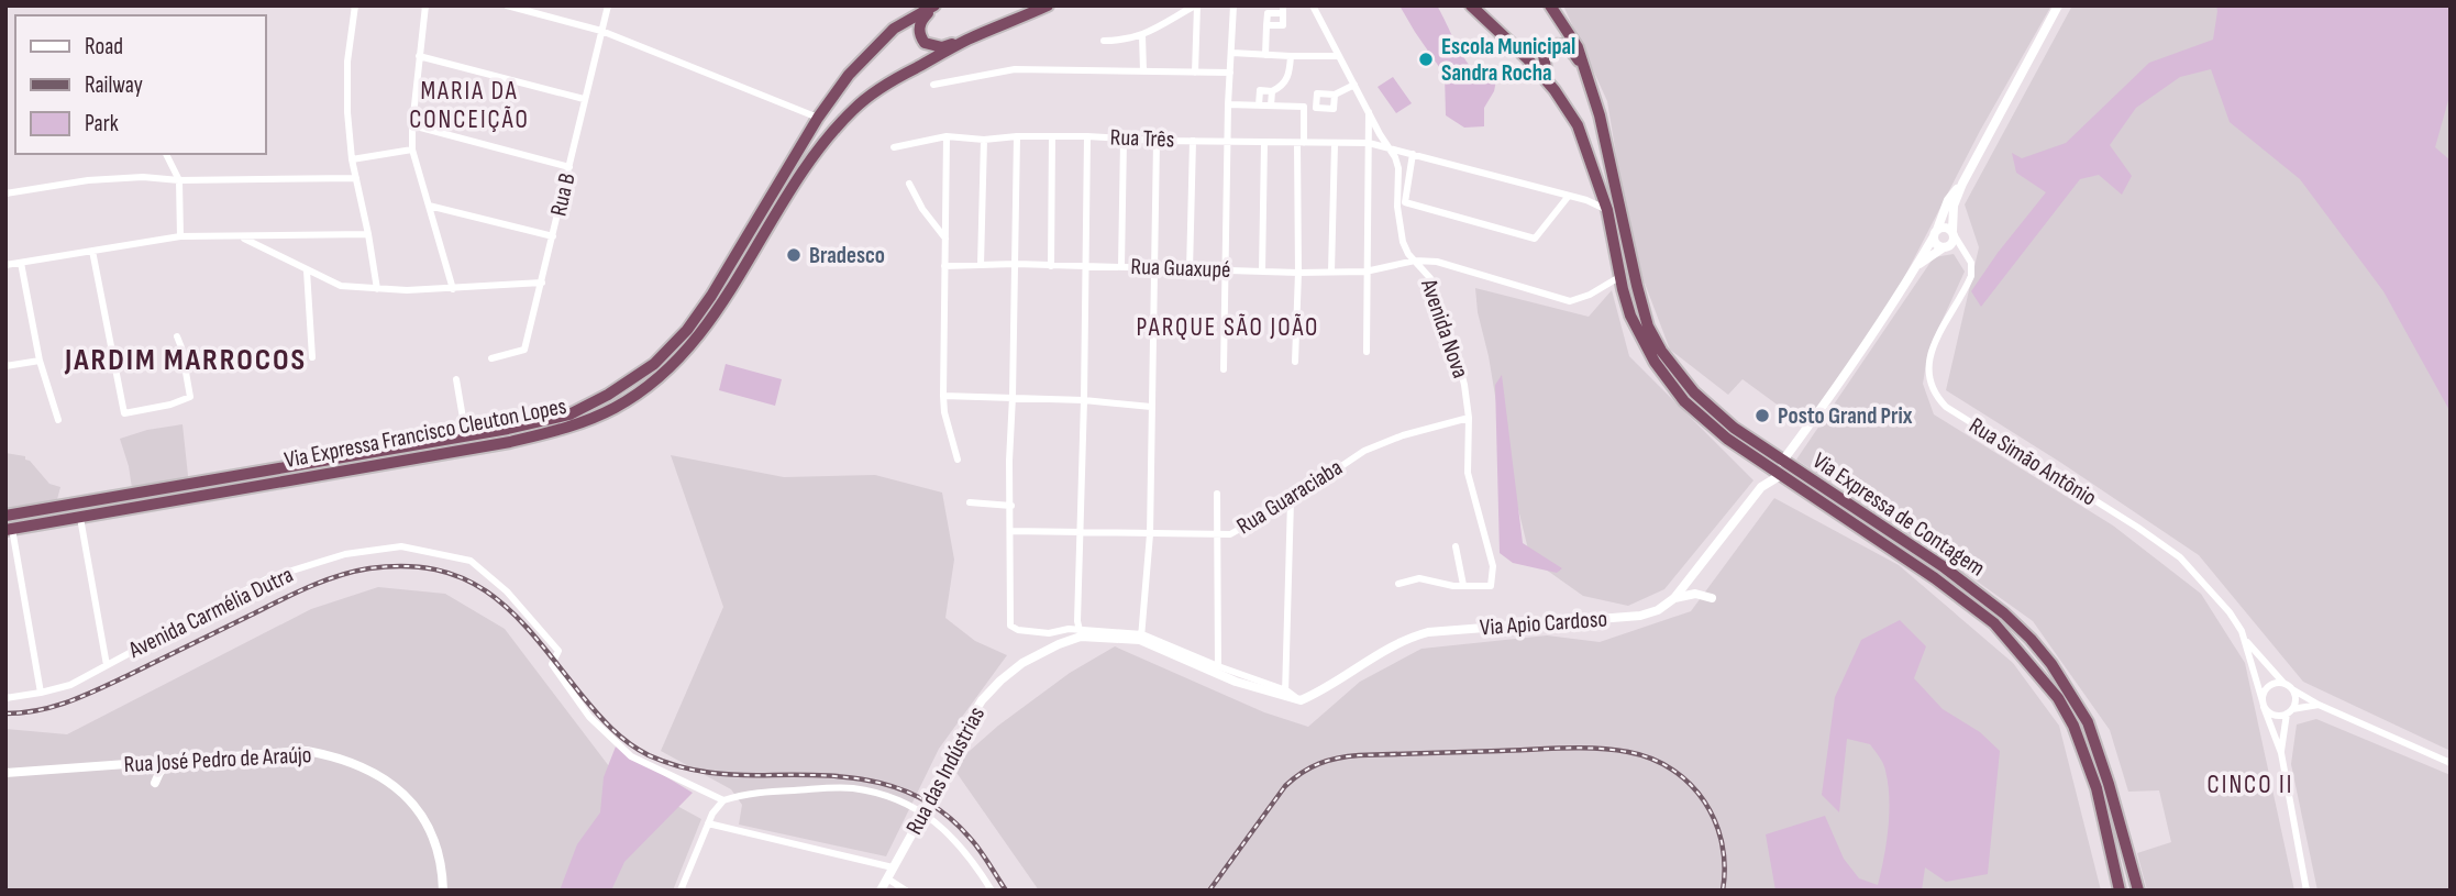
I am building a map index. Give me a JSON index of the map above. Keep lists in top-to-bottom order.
{
  "streets": {
    "highway": ["Via Expressa Francisco Cleuton Lopes", "Via Expressa de Contagem"],
    "street": [
      "Rua Três",
      "Rua B",
      "Rua Guaxupé",
      "Avenida Nova",
      "Rua Simão Antônio",
      "Rua Guaraciaba",
      "Avenida Carmélia Dutra",
      "Via Apio Cardoso",
      "Rua José Pedro de Araújo",
      "Rua das Indústrias"
    ]
  },
  "crossings": [
    ["Rua Três", "Avenida Nova"],
    ["Rua Guaxupé", "Avenida Nova"],
    ["Avenida Nova", "Rua Guaraciaba"],
    ["Via Expressa de Contagem", "Via Apio Cardoso"],
    ["Via Apio Cardoso", "Rua das Indústrias"]
  ],
  "districts": [
    "MARIA DA CONCEIÇÃO",
    "PARQUE SÃO JOÃO",
    "JARDIM MARROCOS",
    "CINCO II"
  ],
  "places": ["Escola Municipal Sandra Rocha", "Bradesco", "Posto Grand Prix"],
  "legend": ["Road", "Railway", "Park"]
}
